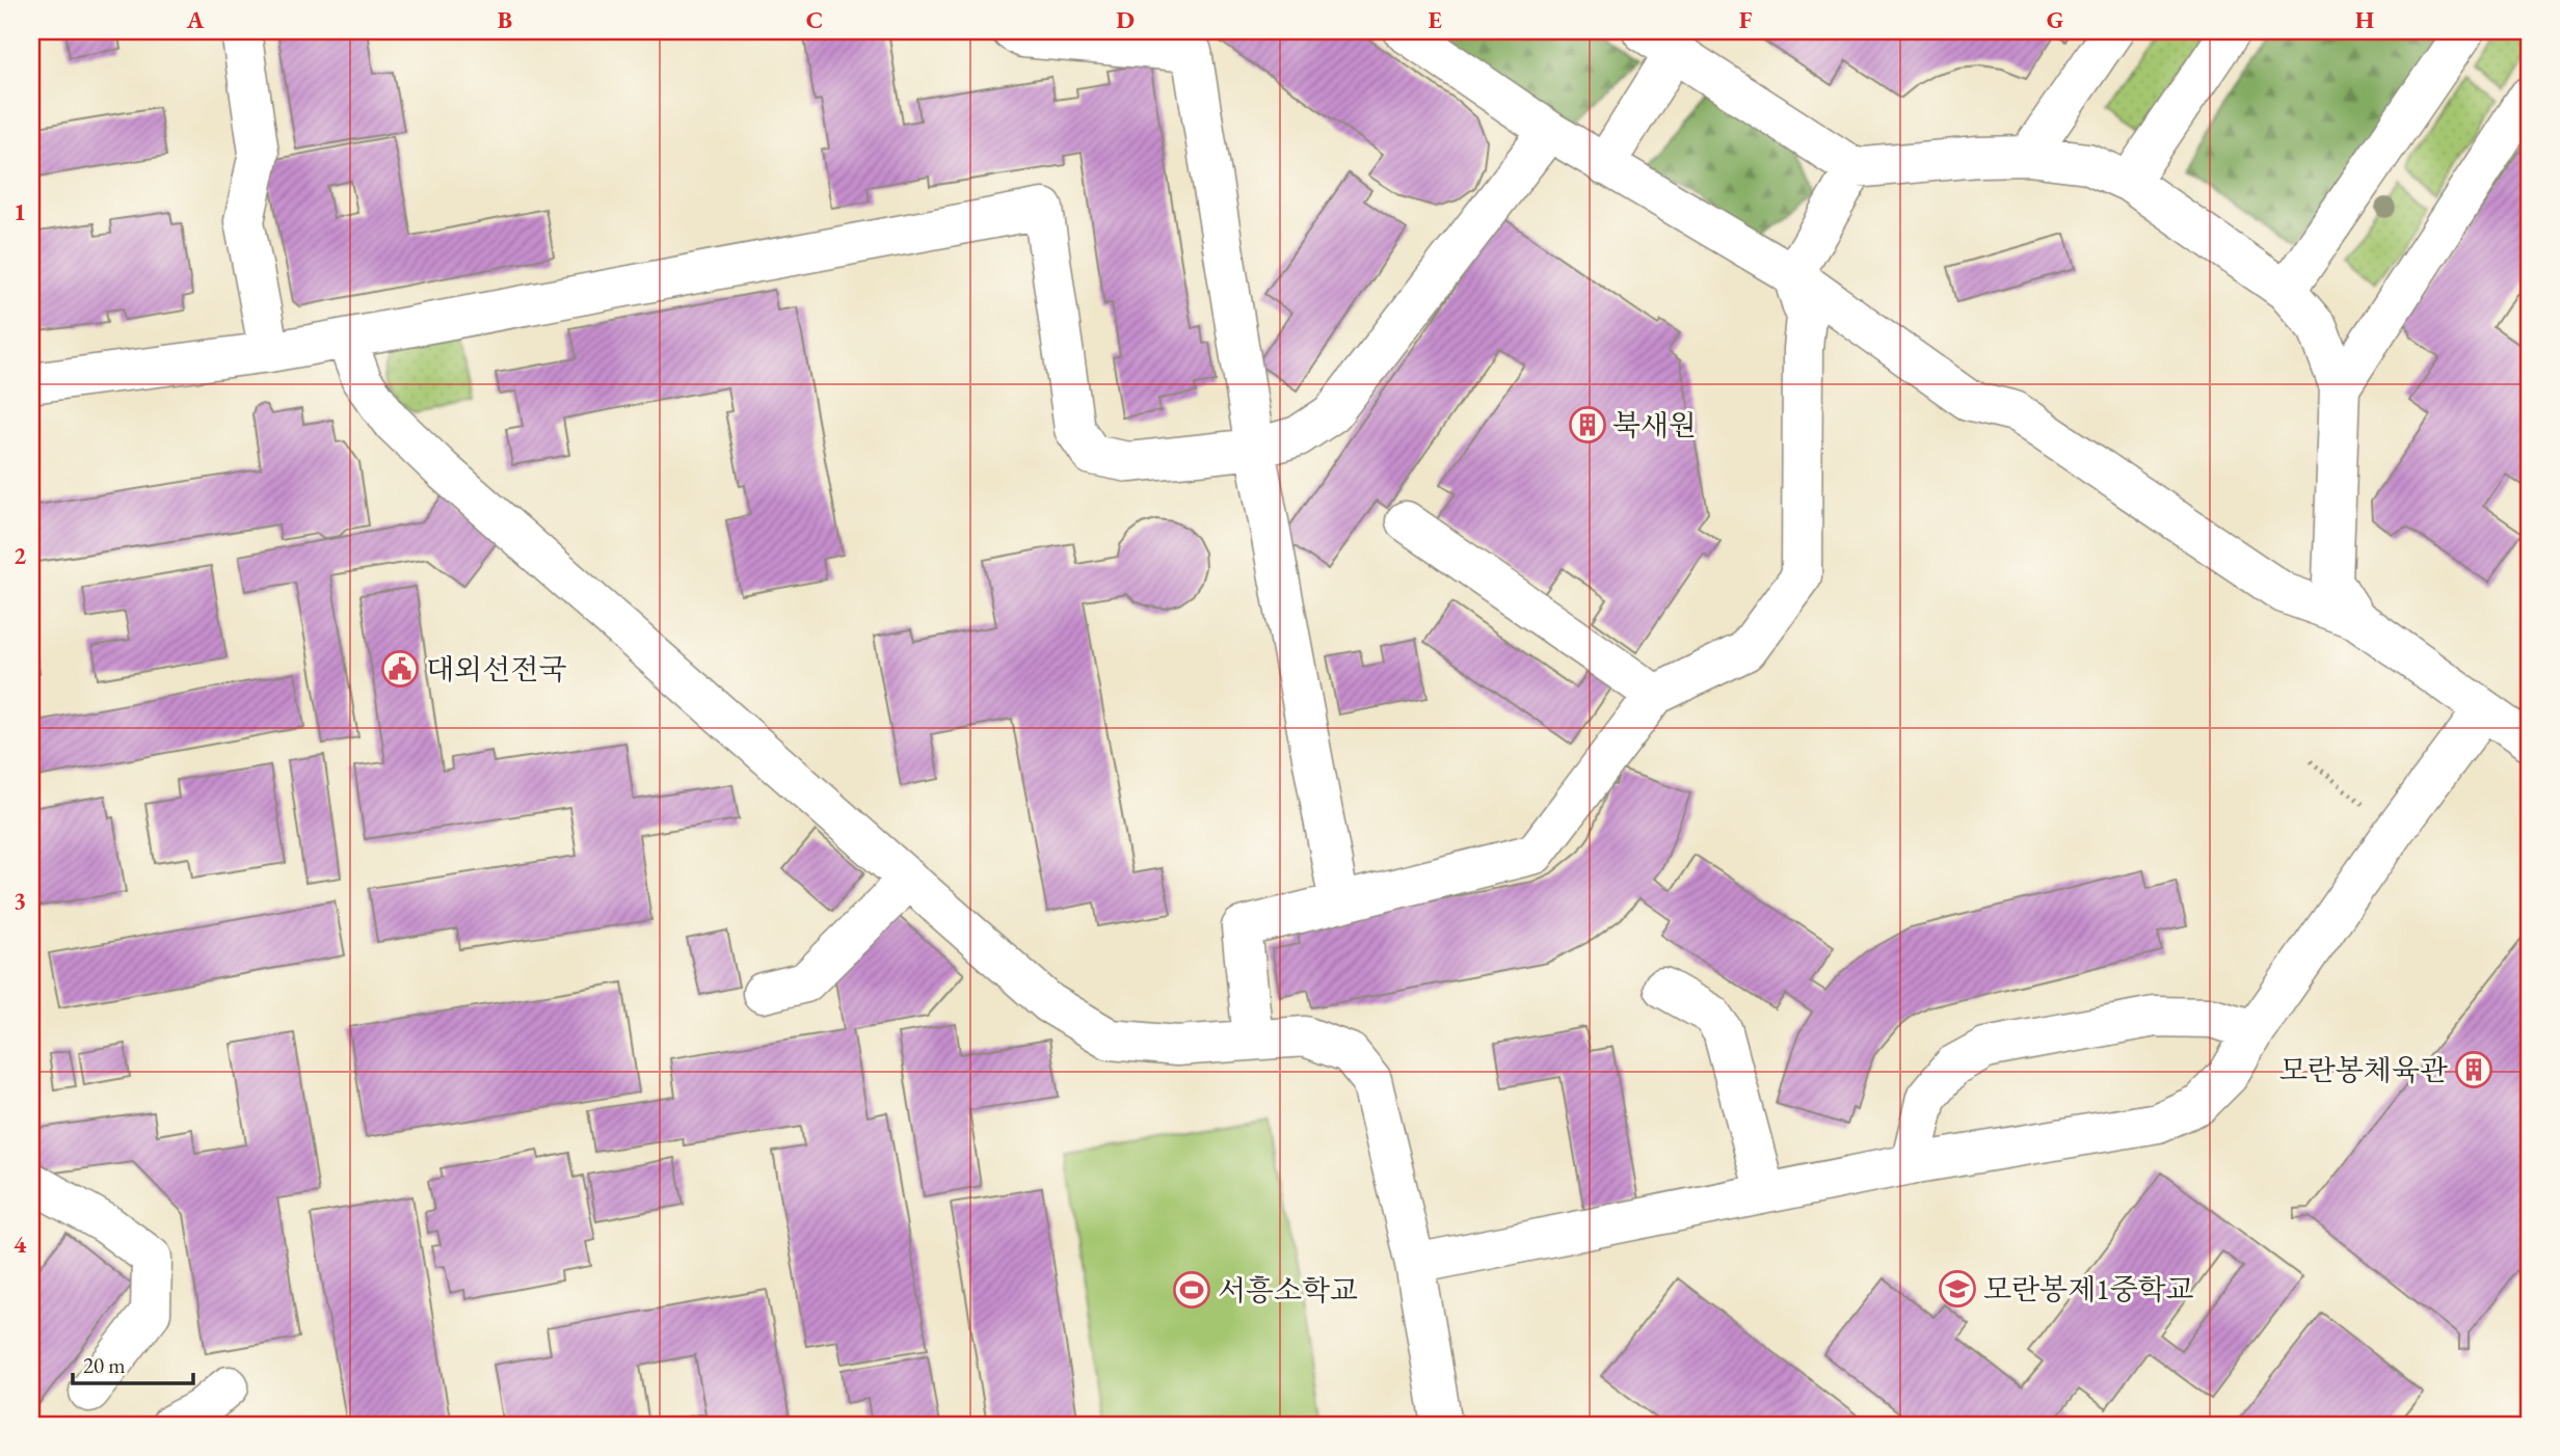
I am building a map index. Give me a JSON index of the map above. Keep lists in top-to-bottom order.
{
  "places": {
    "building": ["북새원", "모란봉체육관"],
    "public building": ["대외선전국"],
    "school or university": ["모란봉제1중학교"],
    "sports": ["서흥소학교"]
  },
  "scale_bar": "20 m",
  "grid": {
    "columns": [
      "A",
      "B",
      "C",
      "D",
      "E",
      "F",
      "G",
      "H"
    ],
    "rows": [
      "1",
      "2",
      "3",
      "4"
    ]
  }
}
